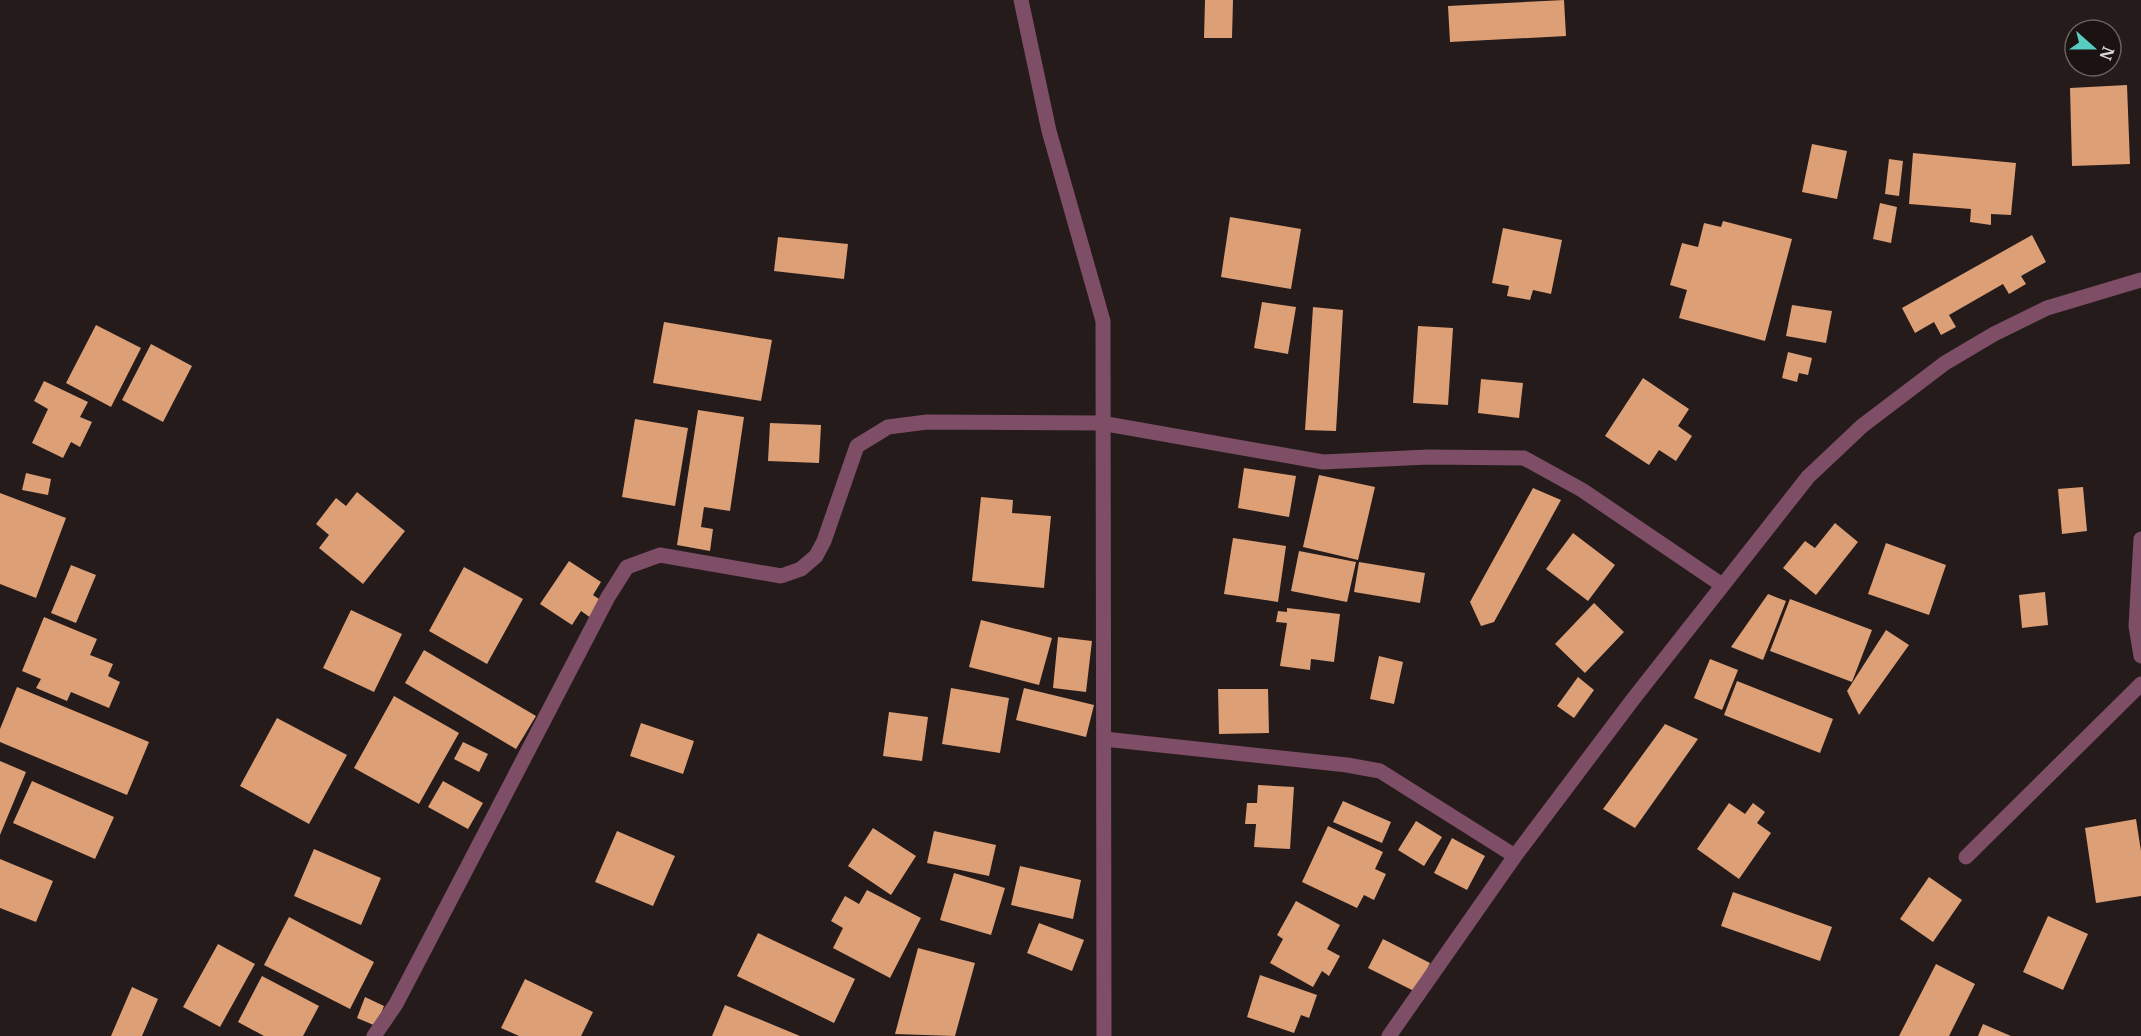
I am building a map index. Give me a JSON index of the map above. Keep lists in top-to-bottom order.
{
  "north": "right"
}
